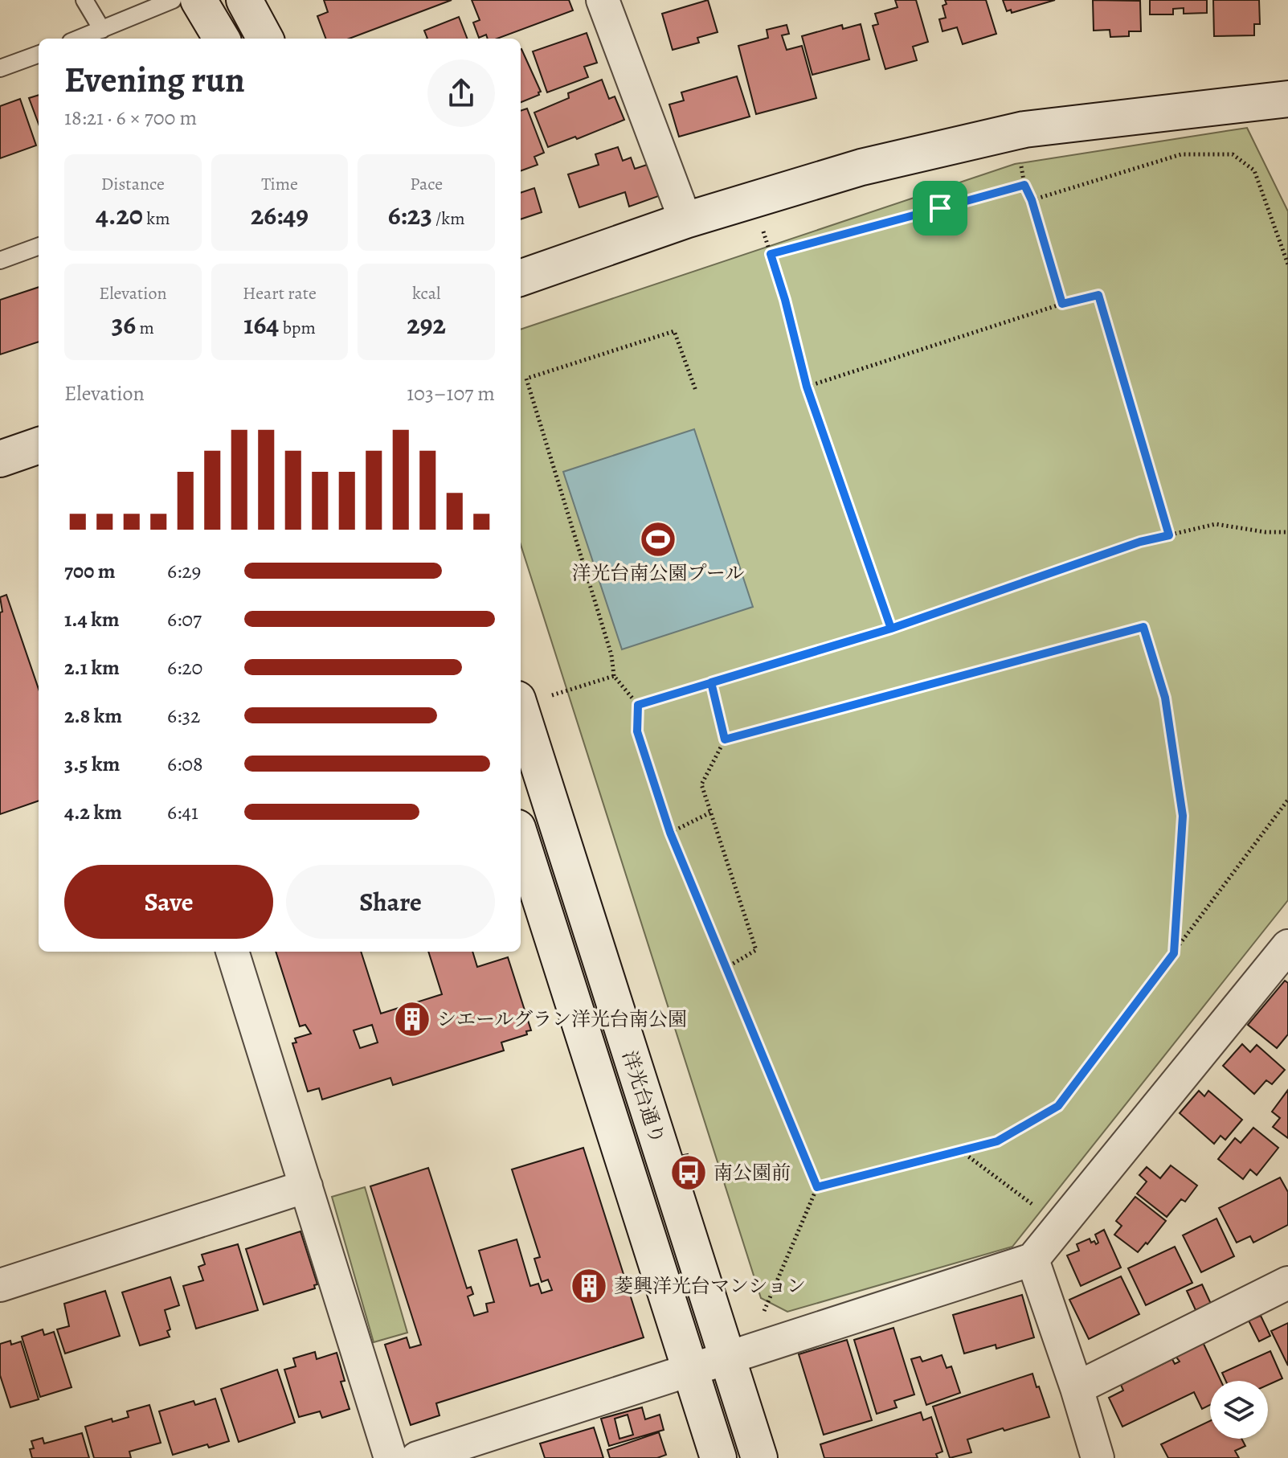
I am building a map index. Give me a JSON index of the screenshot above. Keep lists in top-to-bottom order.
{
  "streets": {
    "street": ["洋光台通り"]
  },
  "places": {
    "sports": ["洋光台南公園プール"],
    "building": ["シエールグラン洋光台南公園", "菱興洋光台マンション"],
    "bus stop": ["南公園前"]
  },
  "page": {
    "heading": ["Evening run", "18:21 · 6 × 700 m"],
    "stats": [
      ["Distance", "4.20 km"],
      ["Time", "26:49"],
      ["Pace", "6:23 /km"],
      ["Elevation", "36 m"],
      ["Heart rate", "164 bpm"],
      ["kcal", "292"]
    ],
    "chart": ["Elevation", "103–107 m"],
    "list": [
      {
        "name": "700 m",
        "note": "6:29"
      },
      {
        "name": "1.4 km",
        "note": "6:07"
      },
      {
        "name": "2.1 km",
        "note": "6:20"
      },
      {
        "name": "2.8 km",
        "note": "6:32"
      },
      {
        "name": "3.5 km",
        "note": "6:08"
      },
      {
        "name": "4.2 km",
        "note": "6:41"
      }
    ],
    "buttons": ["Save", "Share"]
  }
}
